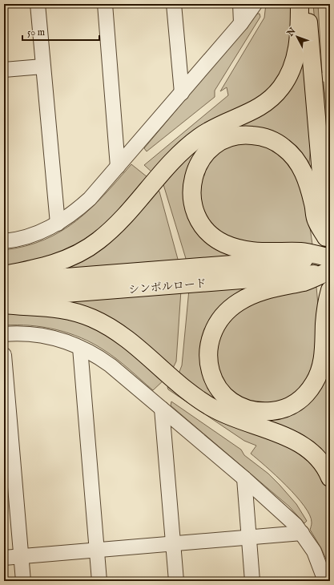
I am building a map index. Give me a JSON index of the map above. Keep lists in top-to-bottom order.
{
  "streets": {
    "main road": ["シンボルロード"]
  },
  "scale_bar": "50 m",
  "north": "top left"
}
